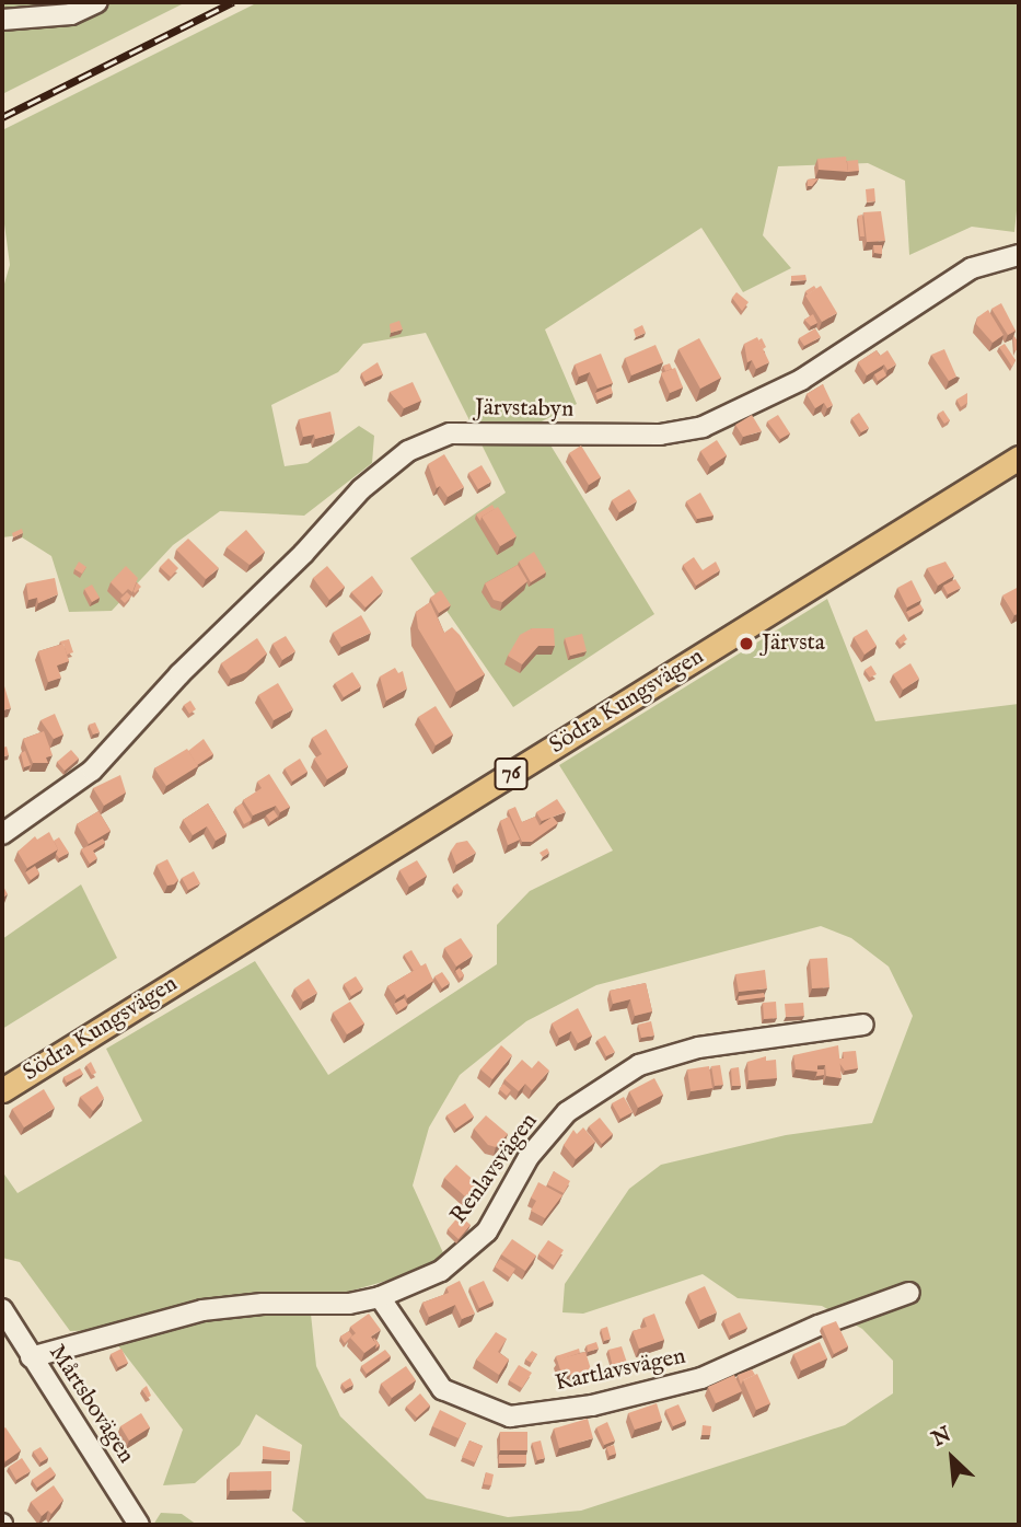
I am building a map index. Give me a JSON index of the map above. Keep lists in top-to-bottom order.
{
  "streets": {
    "main road": ["Södra Kungsvägen", "76"],
    "street": [
      "Järvstabyn",
      "Renlavsvägen",
      "Kartlavsvägen",
      "Mårtsbovägen"
    ]
  },
  "crossings": [
    ["Renlavsvägen", "Kartlavsvägen"],
    ["Renlavsvägen", "Mårtsbovägen"]
  ],
  "places": ["Järvsta"],
  "north": "top left"
}
